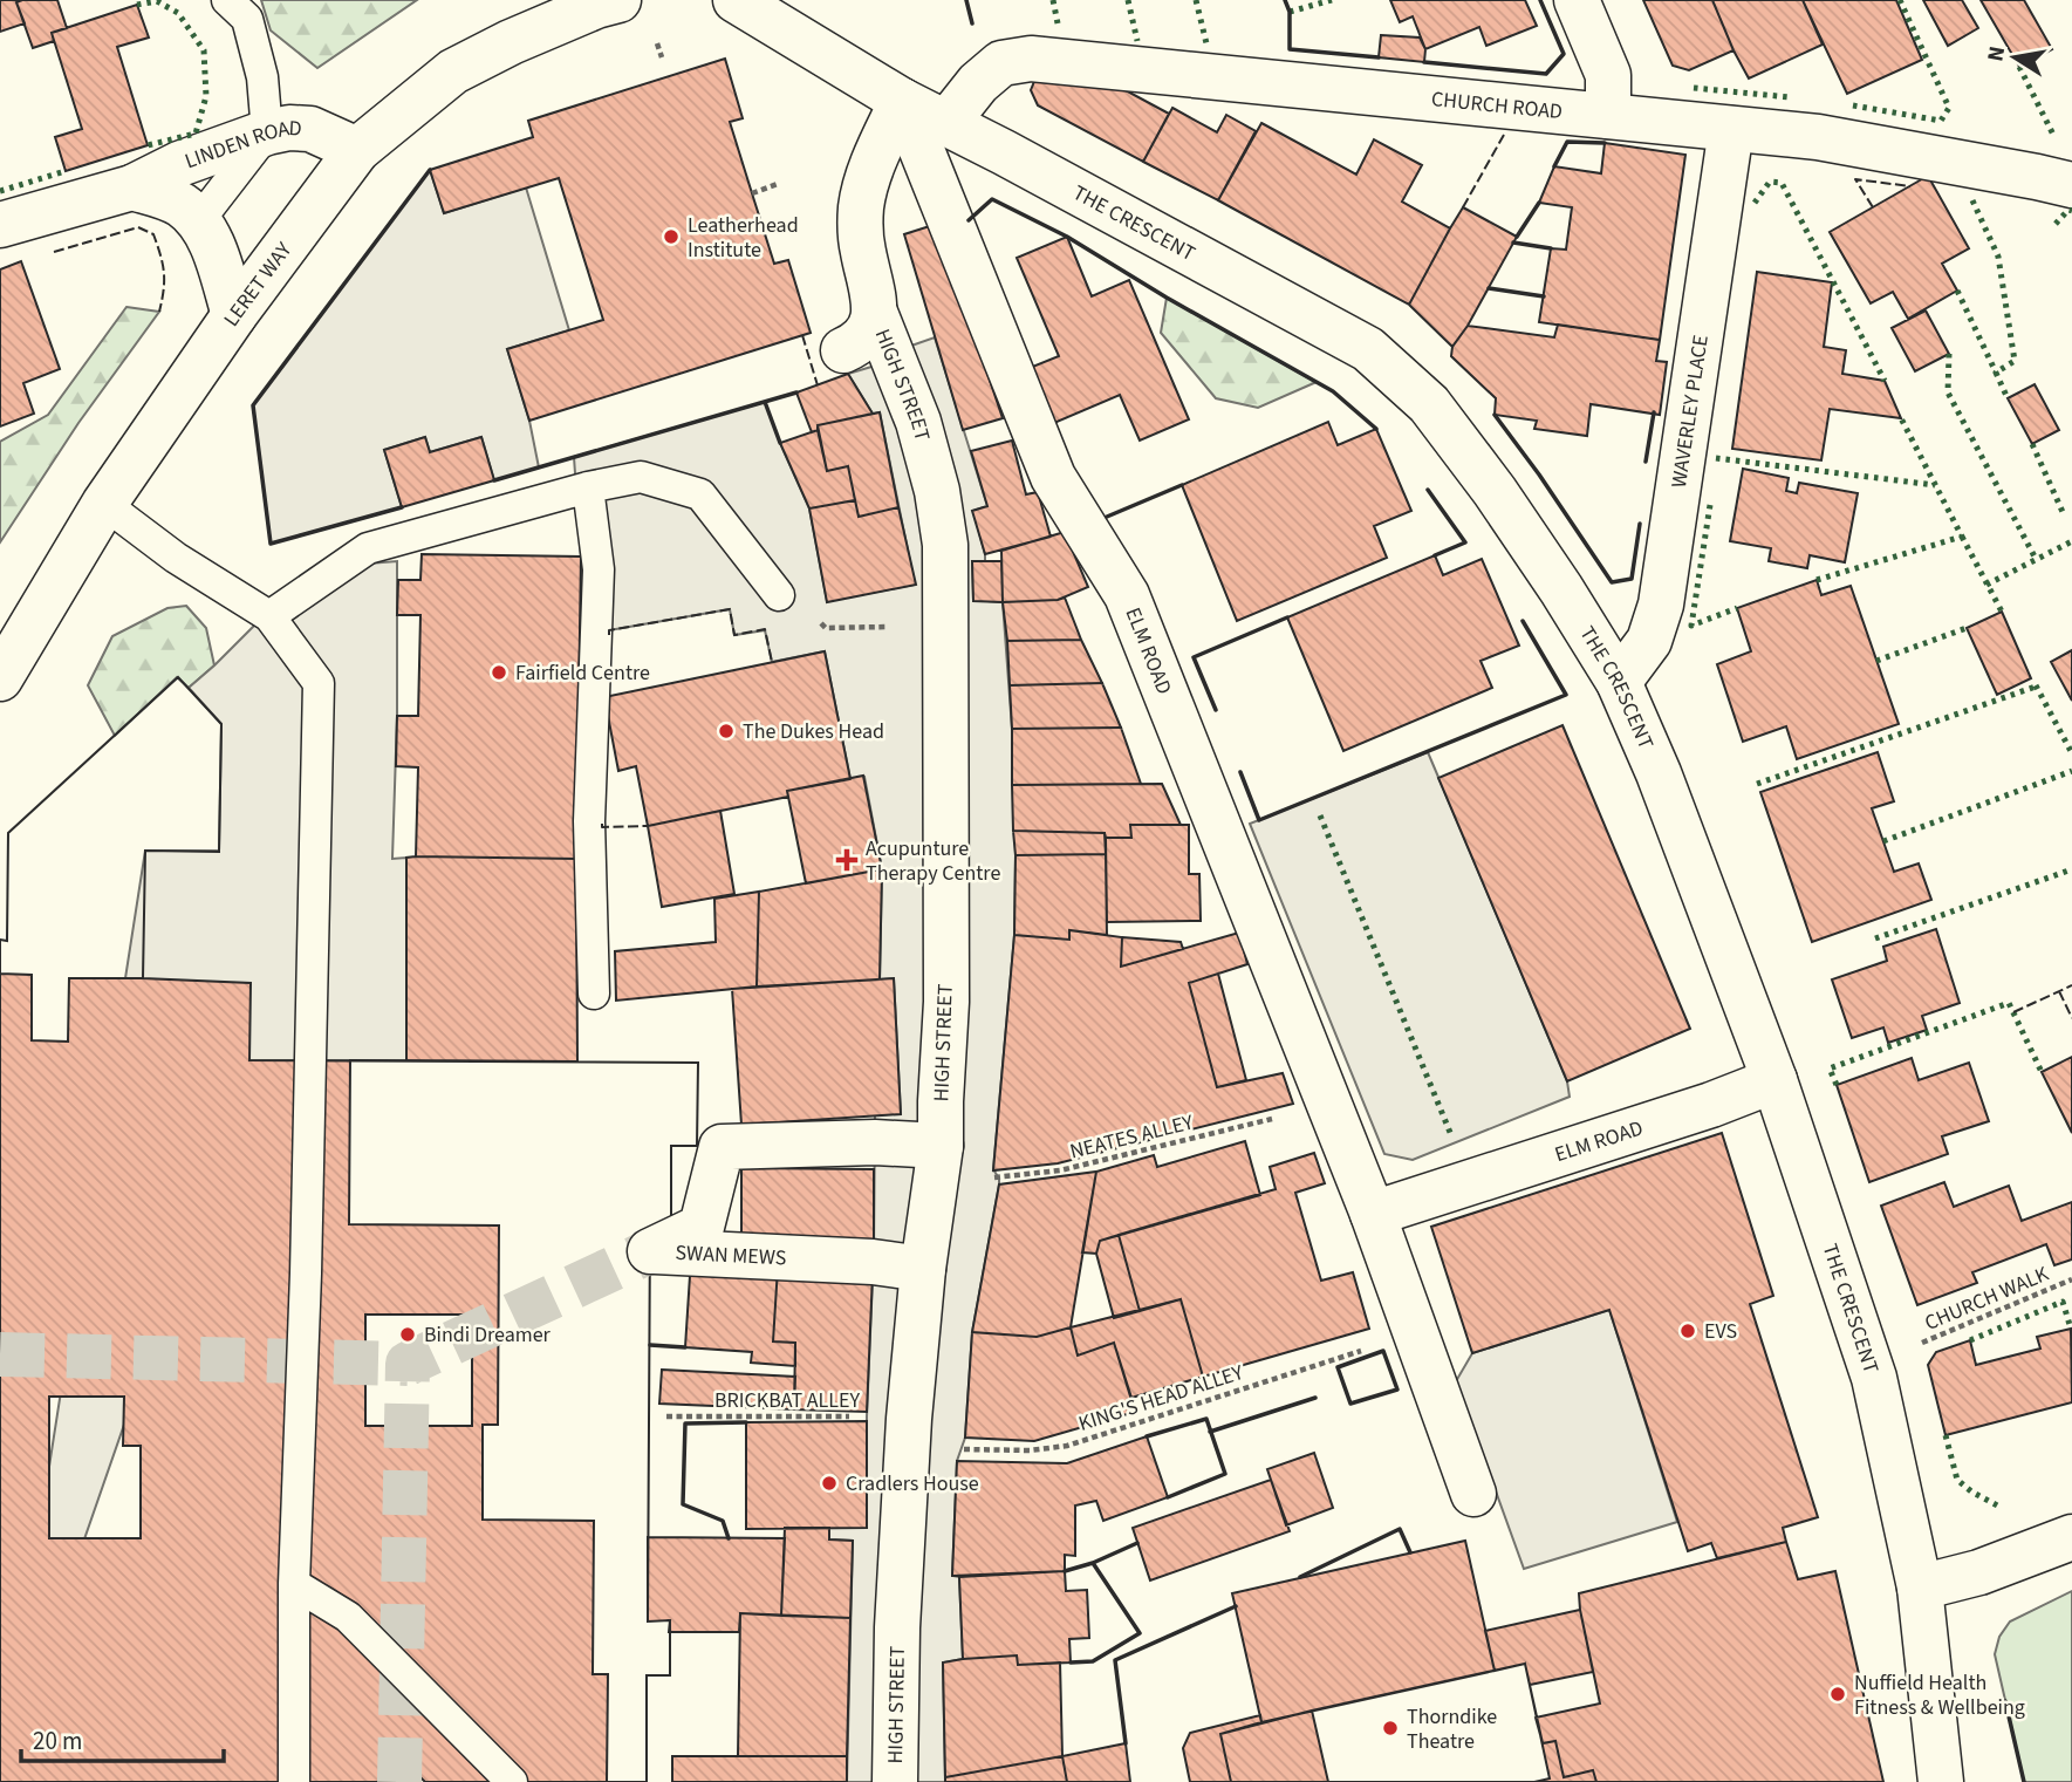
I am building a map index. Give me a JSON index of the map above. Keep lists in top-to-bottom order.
{
  "streets": {
    "street": [
      "CHURCH ROAD",
      "LINDEN ROAD",
      "THE CRESCENT",
      "LERET WAY",
      "HIGH STREET",
      "WAVERLEY PLACE",
      "ELM ROAD",
      "SWAN MEWS"
    ],
    "path": [
      "NEATES ALLEY",
      "CHURCH WALK",
      "KING'S HEAD ALLEY",
      "BRICKBAT ALLEY"
    ]
  },
  "crossings": [
    ["CHURCH ROAD", "THE CRESCENT"],
    ["CHURCH ROAD", "WAVERLEY PLACE"],
    ["LINDEN ROAD", "LERET WAY"],
    ["THE CRESCENT", "HIGH STREET"],
    ["THE CRESCENT", "WAVERLEY PLACE"],
    ["THE CRESCENT", "ELM ROAD"],
    ["HIGH STREET", "ELM ROAD"],
    ["HIGH STREET", "NEATES ALLEY"],
    ["HIGH STREET", "SWAN MEWS"],
    ["HIGH STREET", "KING'S HEAD ALLEY"],
    ["HIGH STREET", "BRICKBAT ALLEY"],
    ["ELM ROAD", "NEATES ALLEY"],
    ["ELM ROAD", "KING'S HEAD ALLEY"],
    ["NEATES ALLEY", "SWAN MEWS"],
    ["KING'S HEAD ALLEY", "BRICKBAT ALLEY"]
  ],
  "places": {
    "other": [
      "Leatherhead Institute",
      "Fairfield Centre",
      "The Dukes Head",
      "EVS",
      "Bindi Dreamer",
      "Cradlers House",
      "Nuffield Health Fitness & Wellbeing",
      "Thorndike Theatre"
    ],
    "health": ["Acupunture Therapy Centre"]
  },
  "scale_bar": "20 m",
  "north": "left"
}
